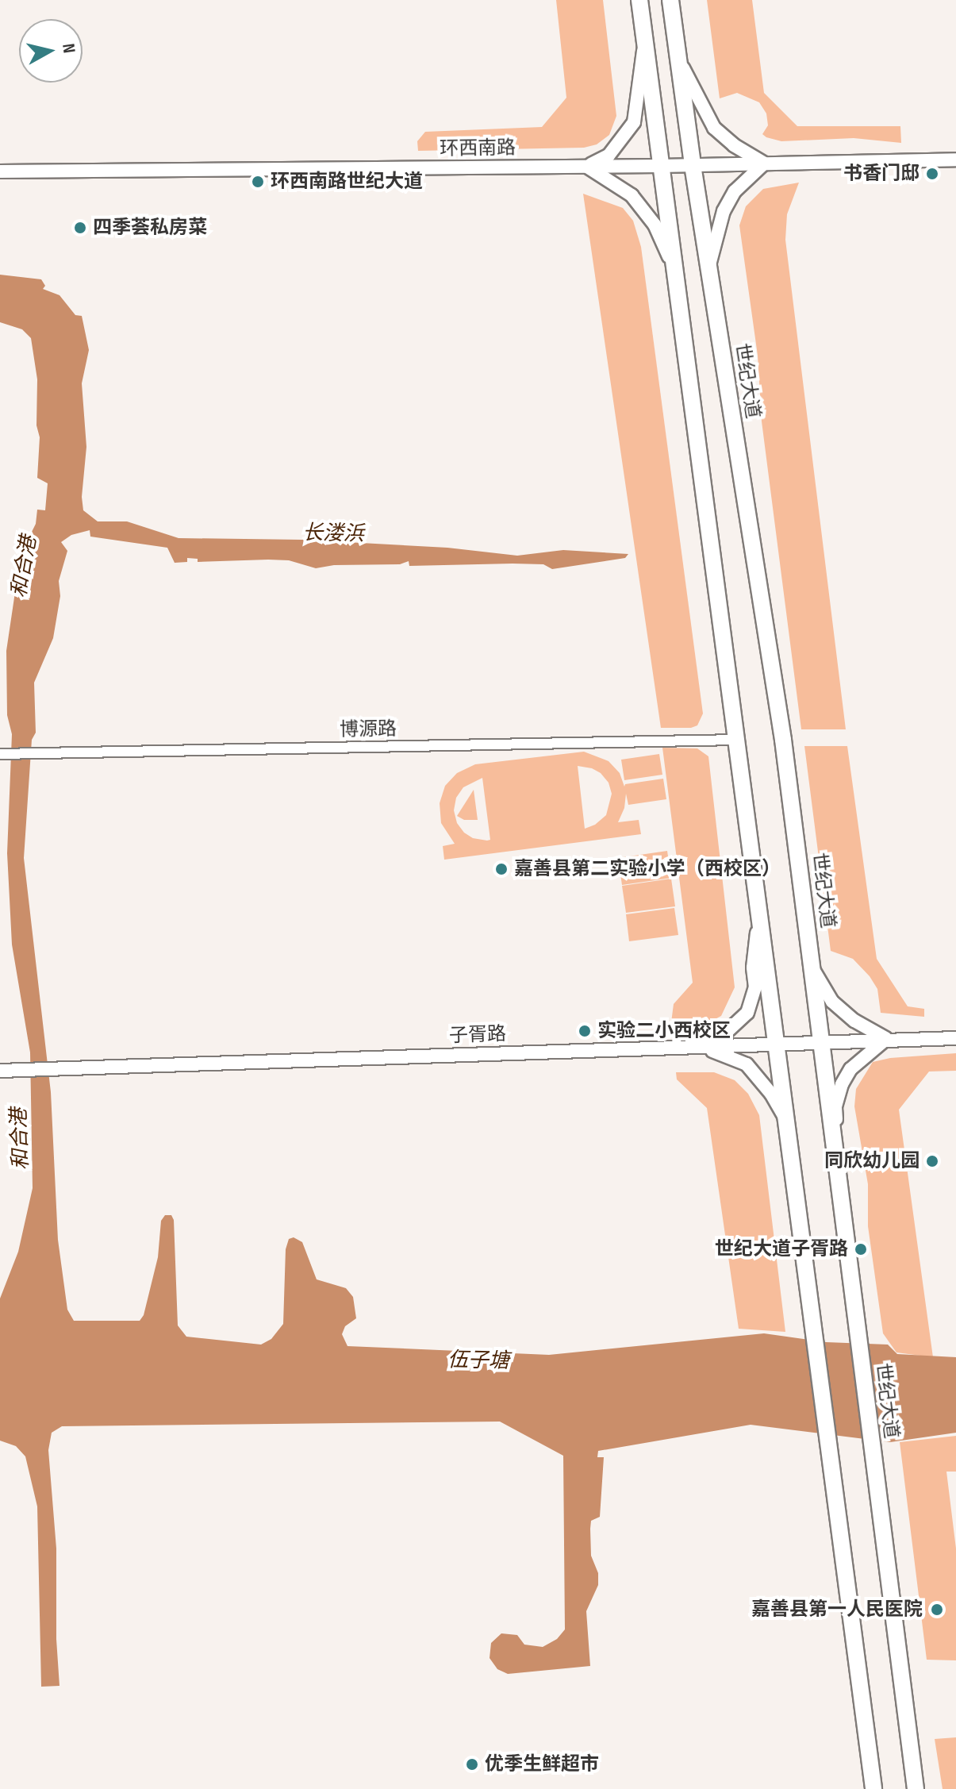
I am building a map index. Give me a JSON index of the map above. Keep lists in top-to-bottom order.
{
  "streets": {
    "main road": ["世纪大道"],
    "street": ["环西南路", "博源路", "子胥路"]
  },
  "crossings": [
    ["环西南路", "世纪大道"],
    ["世纪大道", "子胥路"]
  ],
  "water": ["长溇浜", "和合港", "伍子塘"],
  "places": [
    "书香门邸",
    "环西南路世纪大道",
    "四季荟私房菜",
    "嘉善县第二实验小学（西校区）",
    "实验二小西校区",
    "同欣幼儿园",
    "世纪大道子胥路",
    "嘉善县第一人民医院",
    "优季生鲜超市"
  ],
  "north": "right"
}
